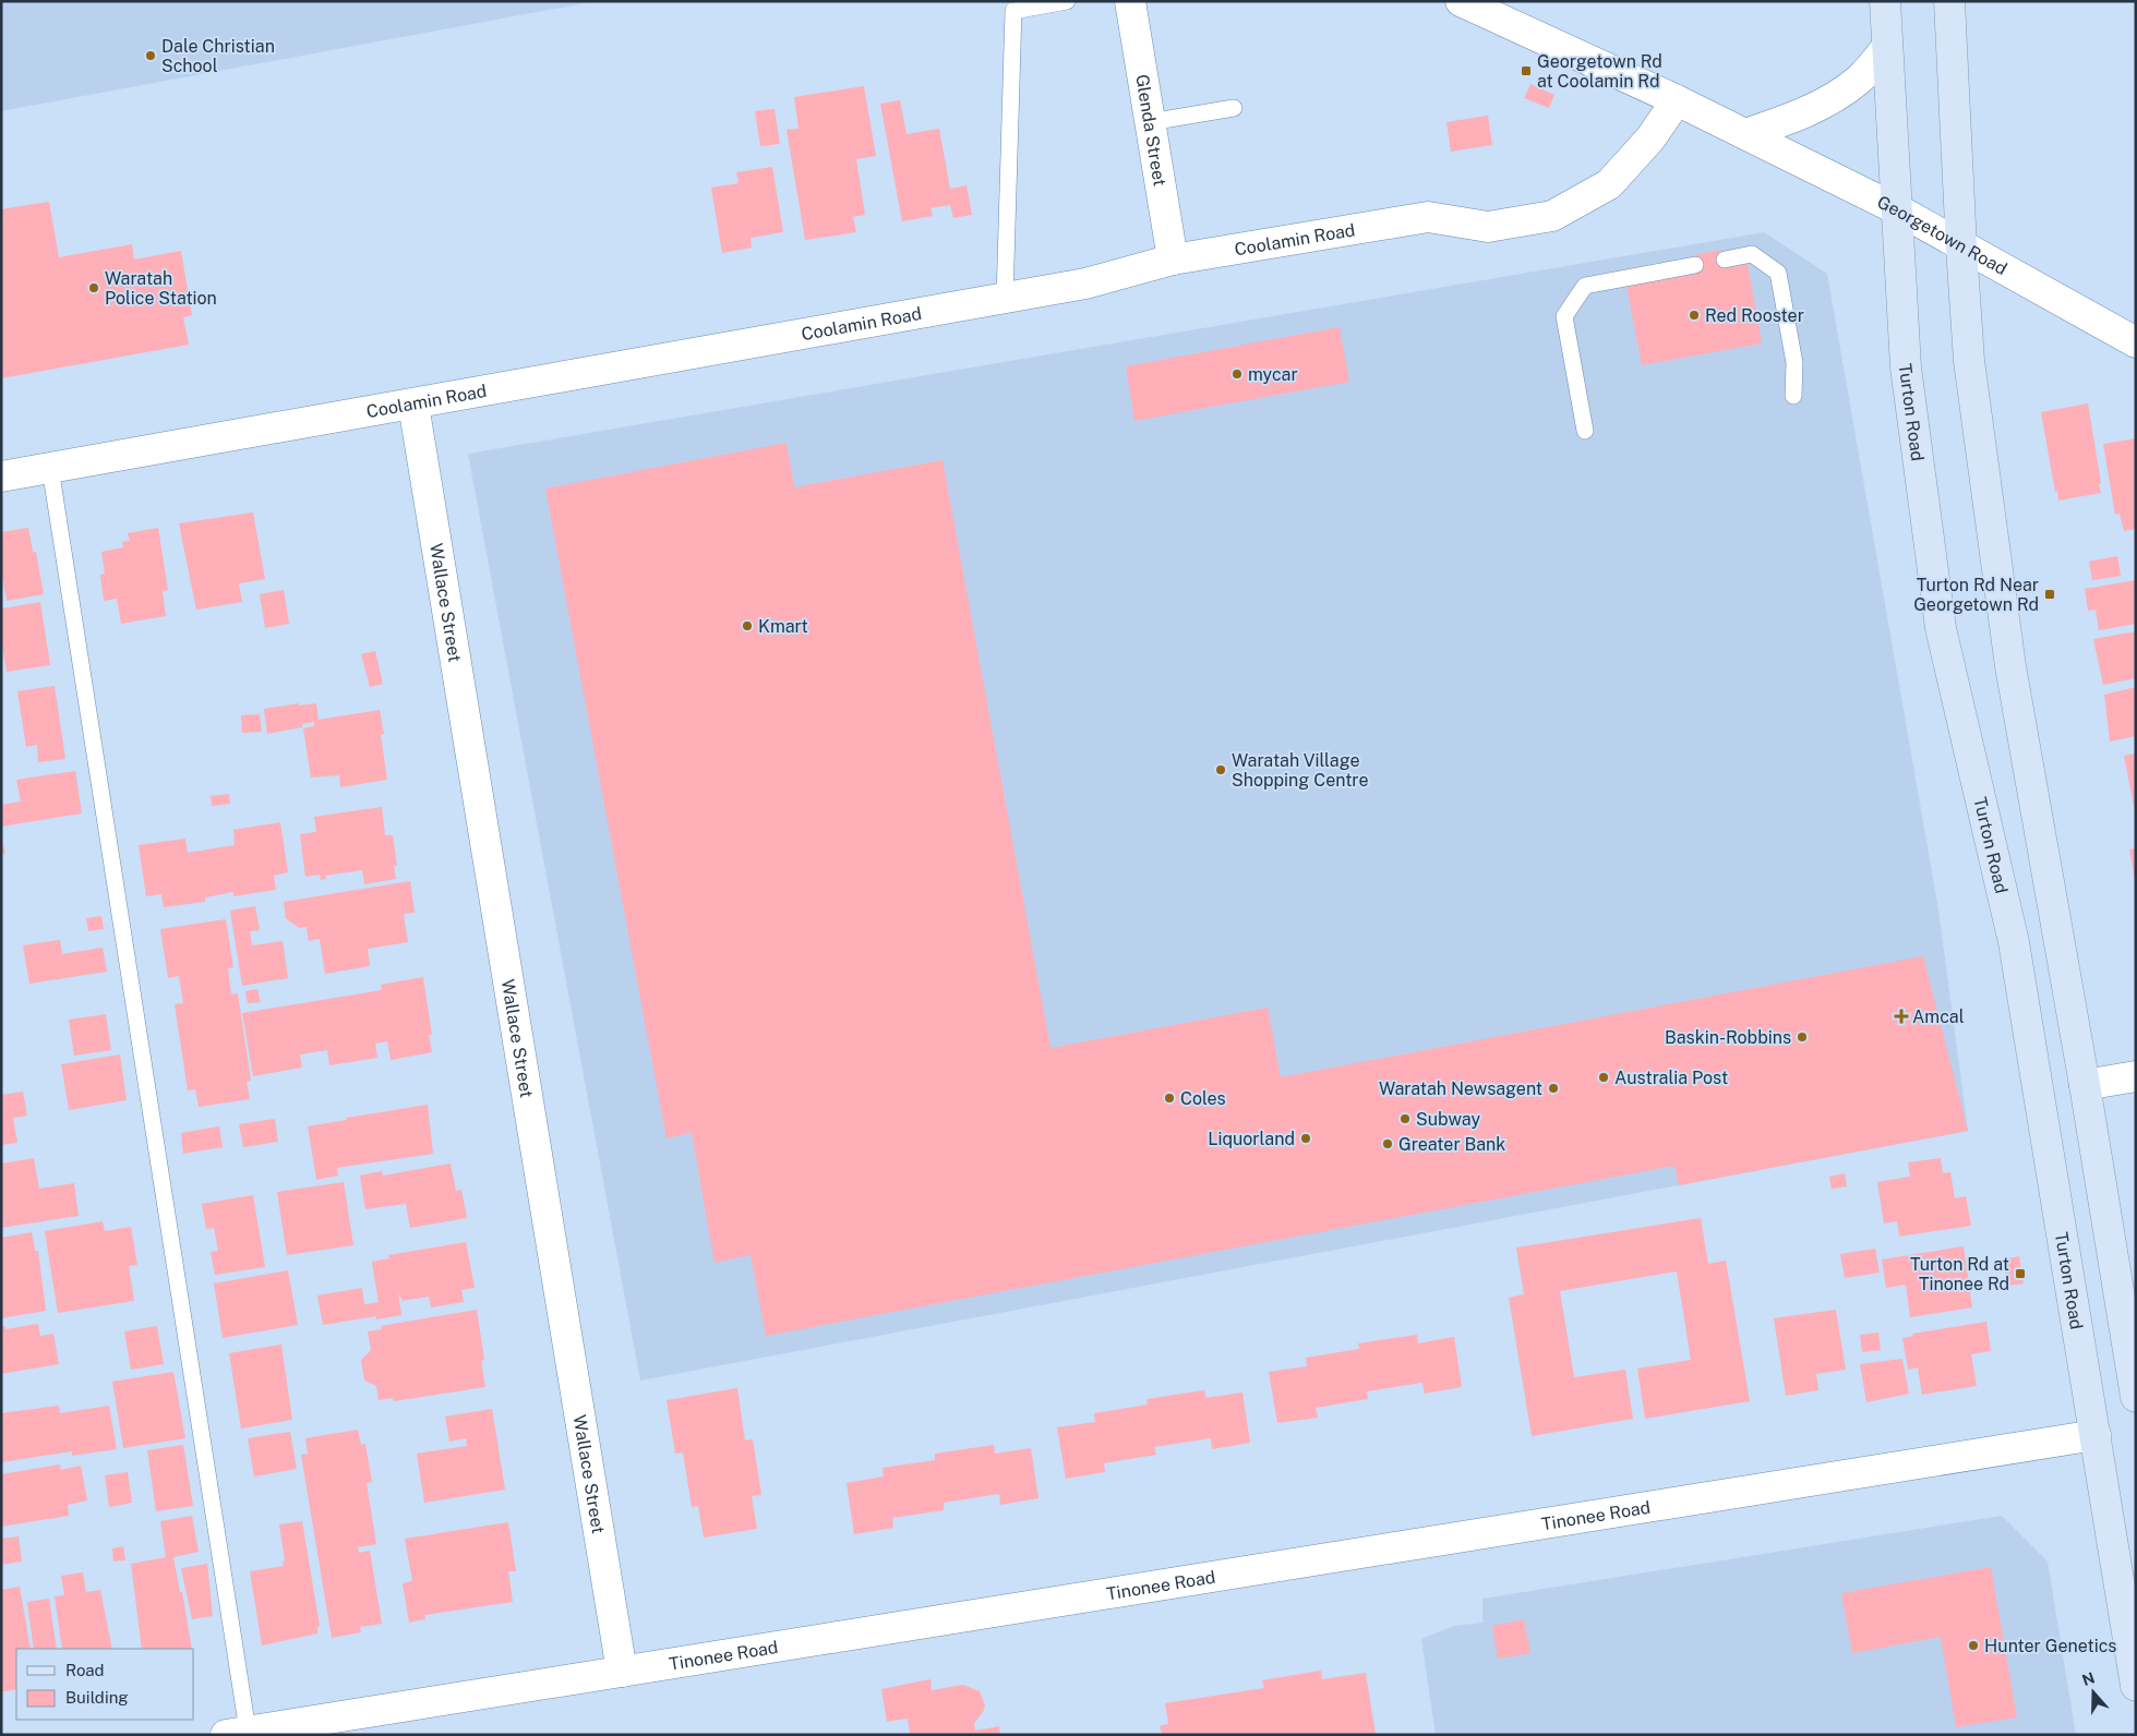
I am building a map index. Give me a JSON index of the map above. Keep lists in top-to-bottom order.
{
  "streets": {
    "main road": ["Turton Road"],
    "street": [
      "Glenda Street",
      "Georgetown Road",
      "Coolamin Road",
      "Wallace Street",
      "Tinonee Road"
    ]
  },
  "crossings": [
    ["Glenda Street", "Coolamin Road"],
    ["Georgetown Road", "Coolamin Road"],
    ["Georgetown Road", "Turton Road"],
    ["Coolamin Road", "Wallace Street"],
    ["Turton Road", "Tinonee Road"],
    ["Wallace Street", "Tinonee Road"]
  ],
  "places": {
    "other": [
      "Dale Christian School",
      "Waratah Police Station",
      "Red Rooster",
      "mycar",
      "Kmart",
      "Waratah Village Shopping Centre",
      "Baskin-Robbins",
      "Australia Post",
      "Waratah Newsagent",
      "Coles",
      "Subway",
      "Liquorland",
      "Greater Bank",
      "Hunter Genetics"
    ],
    "transit": ["Georgetown Rd at Coolamin Rd", "Turton Rd Near Georgetown Rd", "Turton Rd at Tinonee Rd"],
    "health": ["Amcal"]
  },
  "legend": ["Road", "Building"],
  "north": "top"
}
